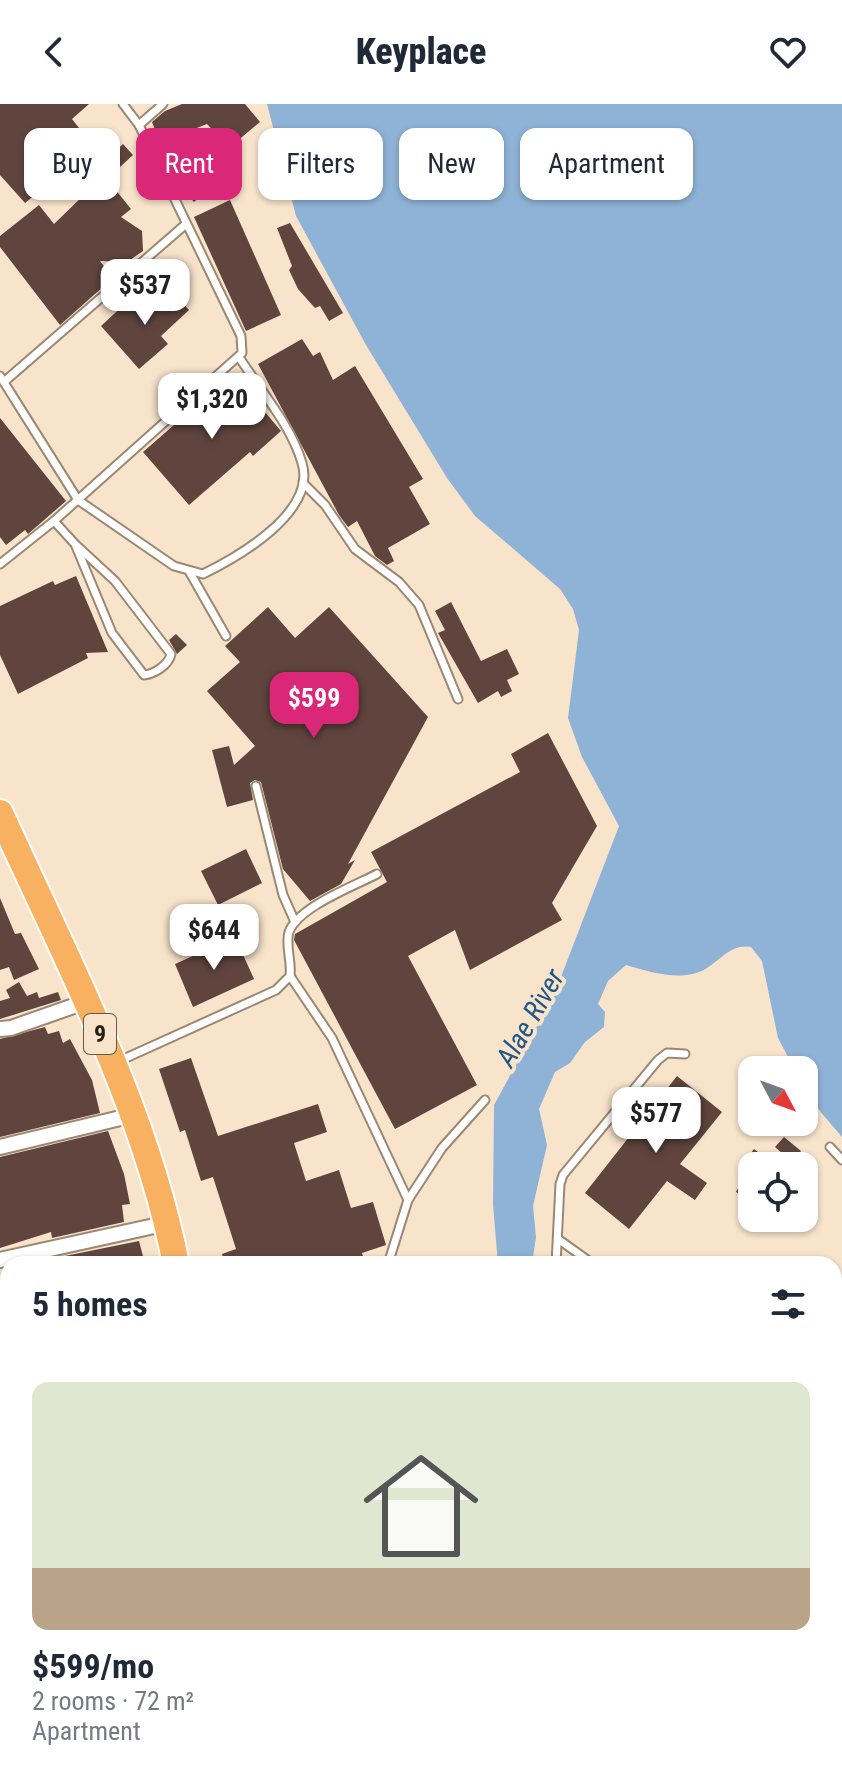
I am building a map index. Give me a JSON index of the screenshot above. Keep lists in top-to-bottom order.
{
  "streets": {
    "highway": ["9"]
  },
  "water": ["Alae River"],
  "north": "bottom right",
  "page": {
    "header": "Keyplace",
    "chip": [
      "Buy",
      "Rent",
      "Filters",
      "New",
      "Apartment"
    ],
    "price": [
      "$537",
      "$1,320",
      "$599",
      "$644",
      "$577"
    ],
    "heading": "5 homes",
    "list": [
      {
        "name": "$599/mo",
        "note": "2 rooms · 72 m² · Apartment"
      }
    ]
  }
}
